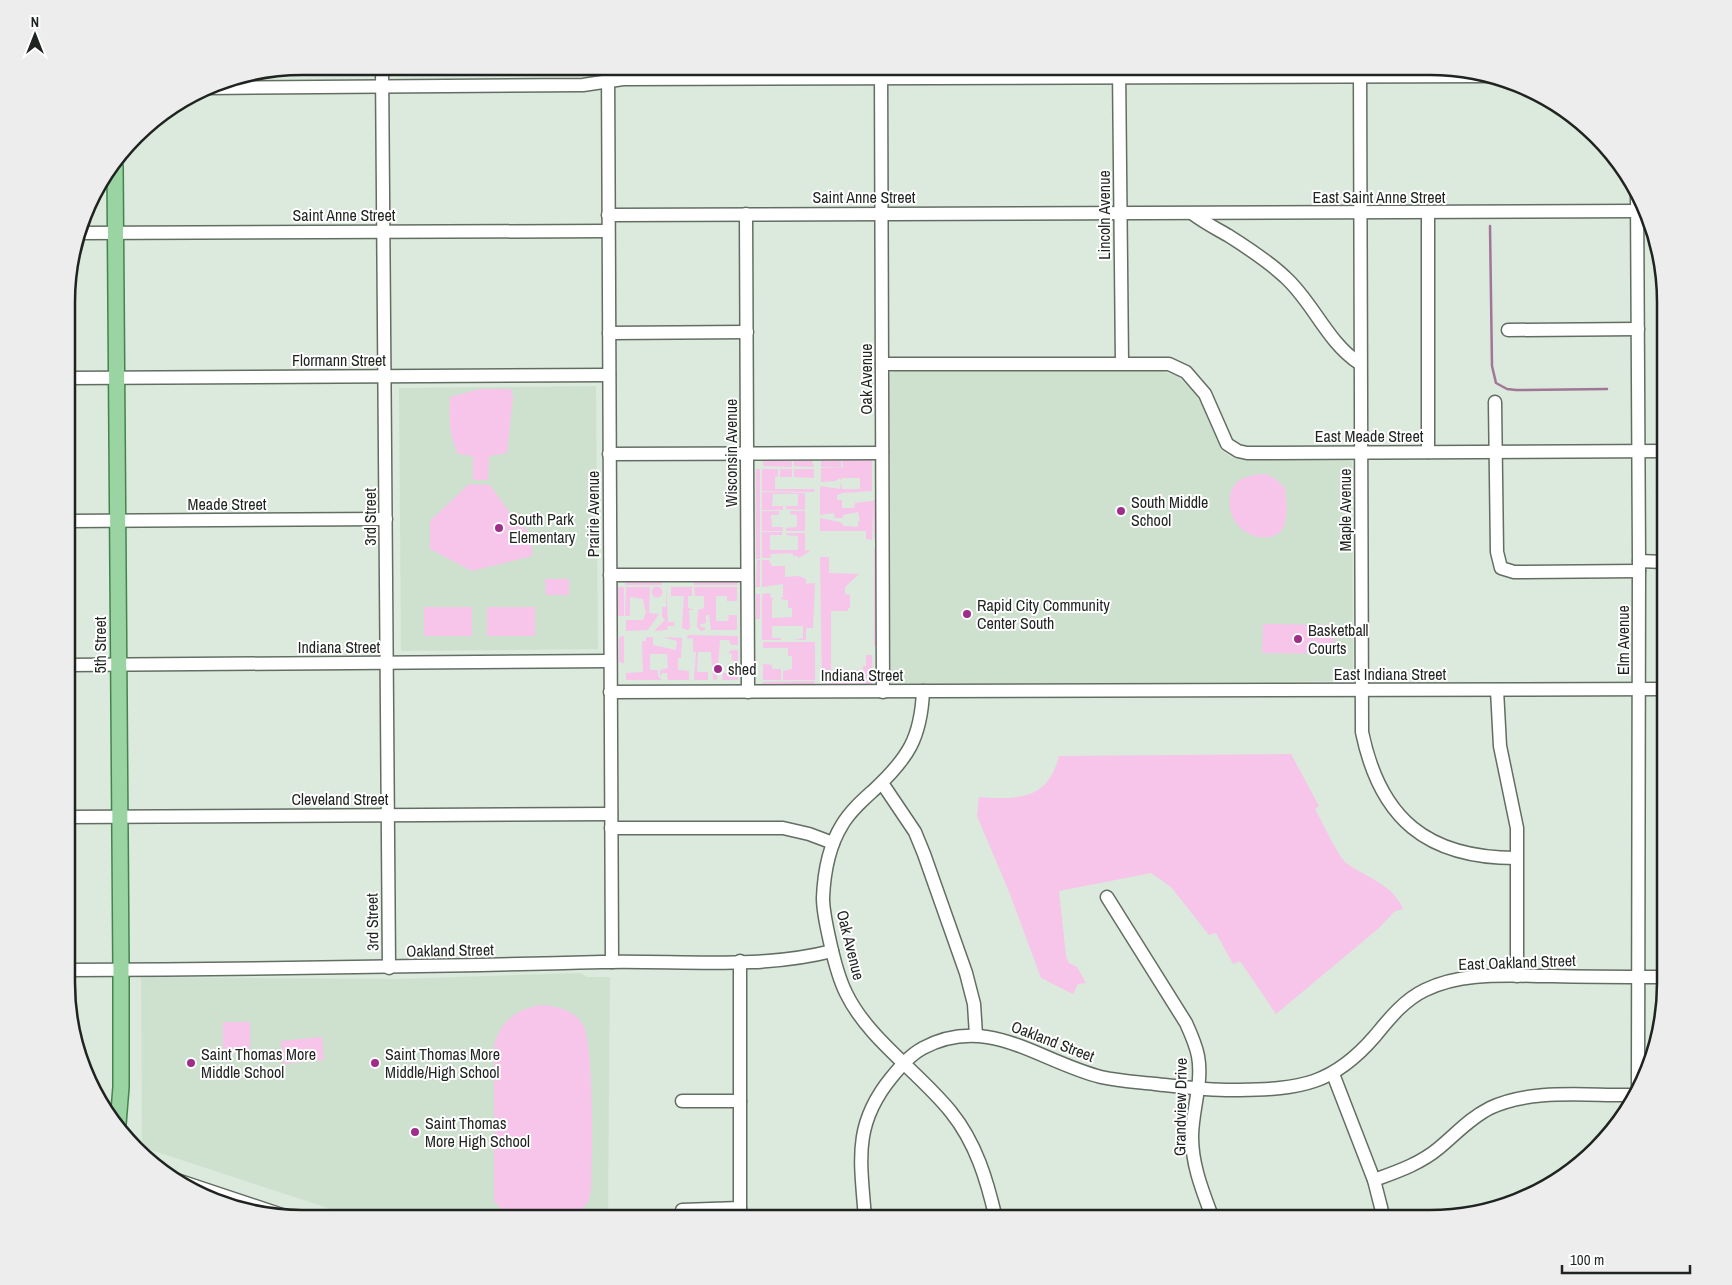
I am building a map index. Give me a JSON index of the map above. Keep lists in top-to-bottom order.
{
  "streets": {
    "main road": ["5th Street"],
    "street": [
      "Saint Anne Street",
      "East Saint Anne Street",
      "Lincoln Avenue",
      "Flormann Street",
      "Oak Avenue",
      "East Meade Street",
      "Wisconsin Avenue",
      "Meade Street",
      "Maple Avenue",
      "Prairie Avenue",
      "3rd Street",
      "Elm Avenue",
      "Indiana Street",
      "East Indiana Street",
      "Cleveland Street",
      "Oakland Street",
      "East Oakland Street",
      "Grandview Drive"
    ]
  },
  "crossings": [
    ["Saint Anne Street", "East Saint Anne Street"],
    ["Saint Anne Street", "Lincoln Avenue"],
    ["Saint Anne Street", "Oak Avenue"],
    ["Saint Anne Street", "Wisconsin Avenue"],
    ["Saint Anne Street", "Prairie Avenue"],
    ["Saint Anne Street", "3rd Street"],
    ["Saint Anne Street", "5th Street"],
    ["East Saint Anne Street", "Lincoln Avenue"],
    ["East Saint Anne Street", "Maple Avenue"],
    ["Lincoln Avenue", "East Meade Street"],
    ["Flormann Street", "Prairie Avenue"],
    ["Flormann Street", "3rd Street"],
    ["Flormann Street", "5th Street"],
    ["Oak Avenue", "Indiana Street"],
    ["Oak Avenue", "Oakland Street"],
    ["East Meade Street", "Maple Avenue"],
    ["East Meade Street", "Elm Avenue"],
    ["Wisconsin Avenue", "Indiana Street"],
    ["Meade Street", "3rd Street"],
    ["Meade Street", "5th Street"],
    ["Maple Avenue", "East Indiana Street"],
    ["Prairie Avenue", "Indiana Street"],
    ["Prairie Avenue", "Cleveland Street"],
    ["Prairie Avenue", "Oakland Street"],
    ["3rd Street", "Indiana Street"],
    ["3rd Street", "Cleveland Street"],
    ["3rd Street", "Oakland Street"],
    ["Elm Avenue", "East Indiana Street"],
    ["Elm Avenue", "East Oakland Street"],
    ["5th Street", "Indiana Street"],
    ["5th Street", "Cleveland Street"],
    ["5th Street", "Oakland Street"],
    ["Indiana Street", "East Indiana Street"],
    ["Oakland Street", "East Oakland Street"],
    ["Oakland Street", "Grandview Drive"],
    ["East Oakland Street", "Grandview Drive"]
  ],
  "places": [
    "South Middle School",
    "South Park Elementary",
    "Rapid City Community Center South",
    "Basketball Courts",
    "shed",
    "Saint Thomas More Middle School",
    "Saint Thomas More Middle/High School",
    "Saint Thomas More High School"
  ],
  "scale_bar": "100 m",
  "north": "top"
}
